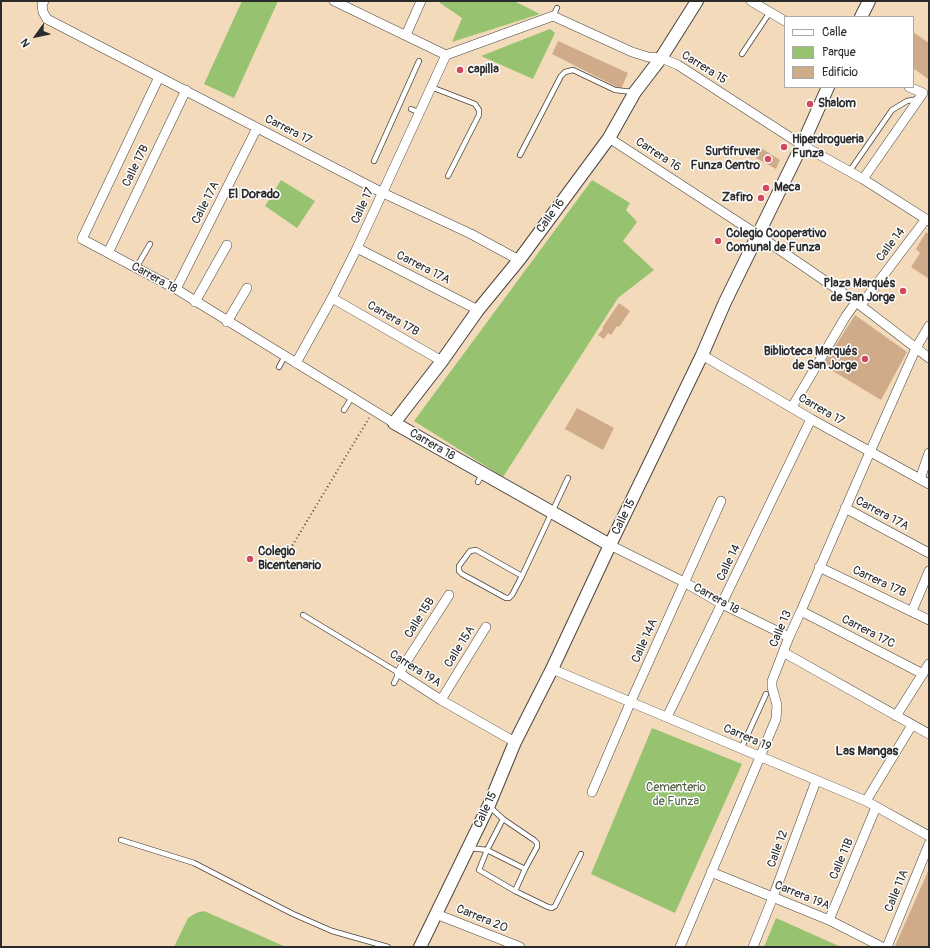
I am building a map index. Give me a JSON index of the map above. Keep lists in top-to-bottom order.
{
  "streets": {
    "street": [
      "Carrera 15",
      "Carrera 17",
      "Carrera 16",
      "Calle 17B",
      "Calle 17A",
      "Calle 17",
      "Calle 16",
      "Calle 14",
      "Carrera 17A",
      "Carrera 18",
      "Carrera 17B",
      "Calle 15",
      "Calle 15B",
      "Calle 13",
      "Carrera 17C",
      "Calle 14A",
      "Calle 15A",
      "Carrera 19A",
      "Carrera 19",
      "Calle 12",
      "Calle 11B",
      "Calle 11A",
      "Carrera 20"
    ]
  },
  "crossings": [
    ["Carrera 15", "Calle 17"],
    ["Carrera 15", "Calle 16"],
    ["Carrera 15", "Calle 14"],
    ["Carrera 15", "Calle 15"],
    ["Carrera 17", "Calle 17B"],
    ["Carrera 17", "Calle 17A"],
    ["Carrera 17", "Calle 17"],
    ["Carrera 17", "Calle 16"],
    ["Carrera 17", "Calle 14"],
    ["Carrera 17", "Calle 15"],
    ["Carrera 17", "Calle 13"],
    ["Carrera 16", "Calle 16"],
    ["Carrera 16", "Calle 14"],
    ["Carrera 16", "Calle 15"],
    ["Carrera 16", "Calle 13"],
    ["Calle 17B", "Carrera 18"],
    ["Calle 17A", "Carrera 18"],
    ["Calle 17", "Carrera 17A"],
    ["Calle 17", "Carrera 18"],
    ["Calle 17", "Carrera 17B"],
    ["Calle 16", "Carrera 17A"],
    ["Calle 16", "Carrera 18"],
    ["Calle 16", "Carrera 17B"],
    ["Calle 14", "Carrera 18"],
    ["Calle 14", "Carrera 19"],
    ["Carrera 17A", "Calle 13"],
    ["Carrera 18", "Calle 15"],
    ["Carrera 18", "Calle 13"],
    ["Carrera 18", "Calle 14A"],
    ["Carrera 17B", "Calle 13"],
    ["Calle 15", "Carrera 19A"],
    ["Calle 15", "Carrera 19"],
    ["Calle 15", "Carrera 20"],
    ["Calle 15B", "Carrera 19A"],
    ["Calle 13", "Carrera 17C"],
    ["Calle 13", "Carrera 19A"],
    ["Calle 13", "Carrera 19"],
    ["Calle 14A", "Carrera 19"],
    ["Calle 15A", "Carrera 19A"],
    ["Carrera 19A", "Calle 12"],
    ["Carrera 19A", "Calle 11B"],
    ["Carrera 19", "Calle 12"],
    ["Carrera 19", "Calle 11B"]
  ],
  "districts": ["El Dorado", "Las Mangas"],
  "parks": ["Cementerio de Funza"],
  "places": [
    "capilla",
    "Shalom",
    "Hiperdrogueria Funza",
    "Surtifruver Funza Centro",
    "Meca",
    "Zafiro",
    "Colegio Cooperativo Comunal de Funza",
    "Plaza Marqués de San Jorge",
    "Biblioteca Marqués de San Jorge",
    "Colegio Bicentenario"
  ],
  "legend": ["Calle", "Parque", "Edificio"],
  "north": "bottom left"
}
